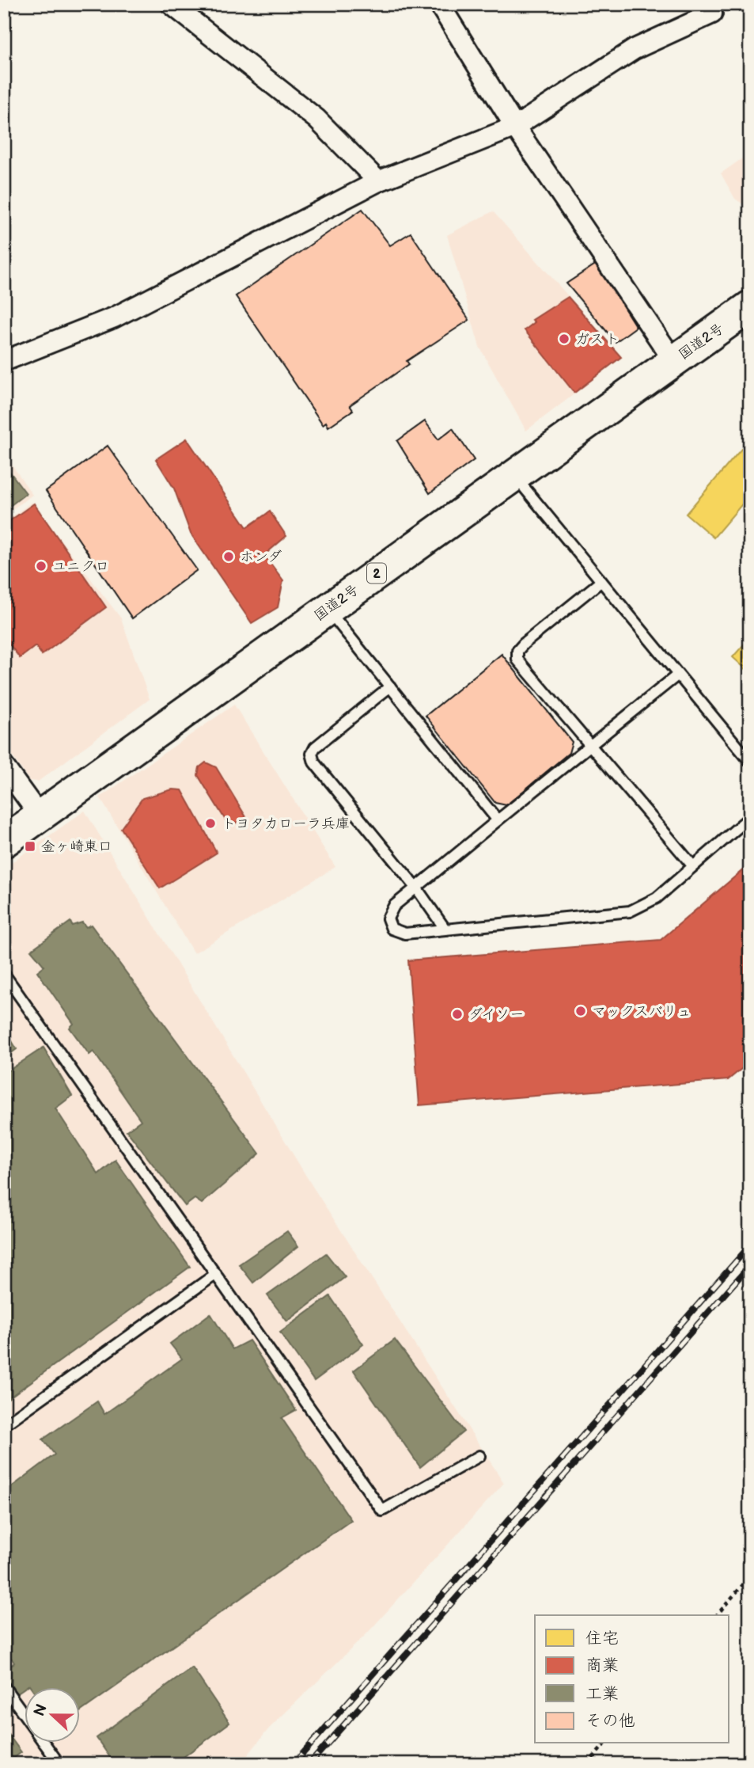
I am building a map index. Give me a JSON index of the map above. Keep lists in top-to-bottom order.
{
  "streets": {
    "highway": ["国道2号", "2"]
  },
  "places": {
    "other": [
      "ガスト",
      "ホンダ",
      "ユニクロ",
      "トヨタカローラ兵庫",
      "マックスバリュ",
      "ダイソー"
    ],
    "transit": ["金ヶ崎東口"]
  },
  "legend": [
    "住宅",
    "商業",
    "工業",
    "その他"
  ],
  "north": "left"
}
